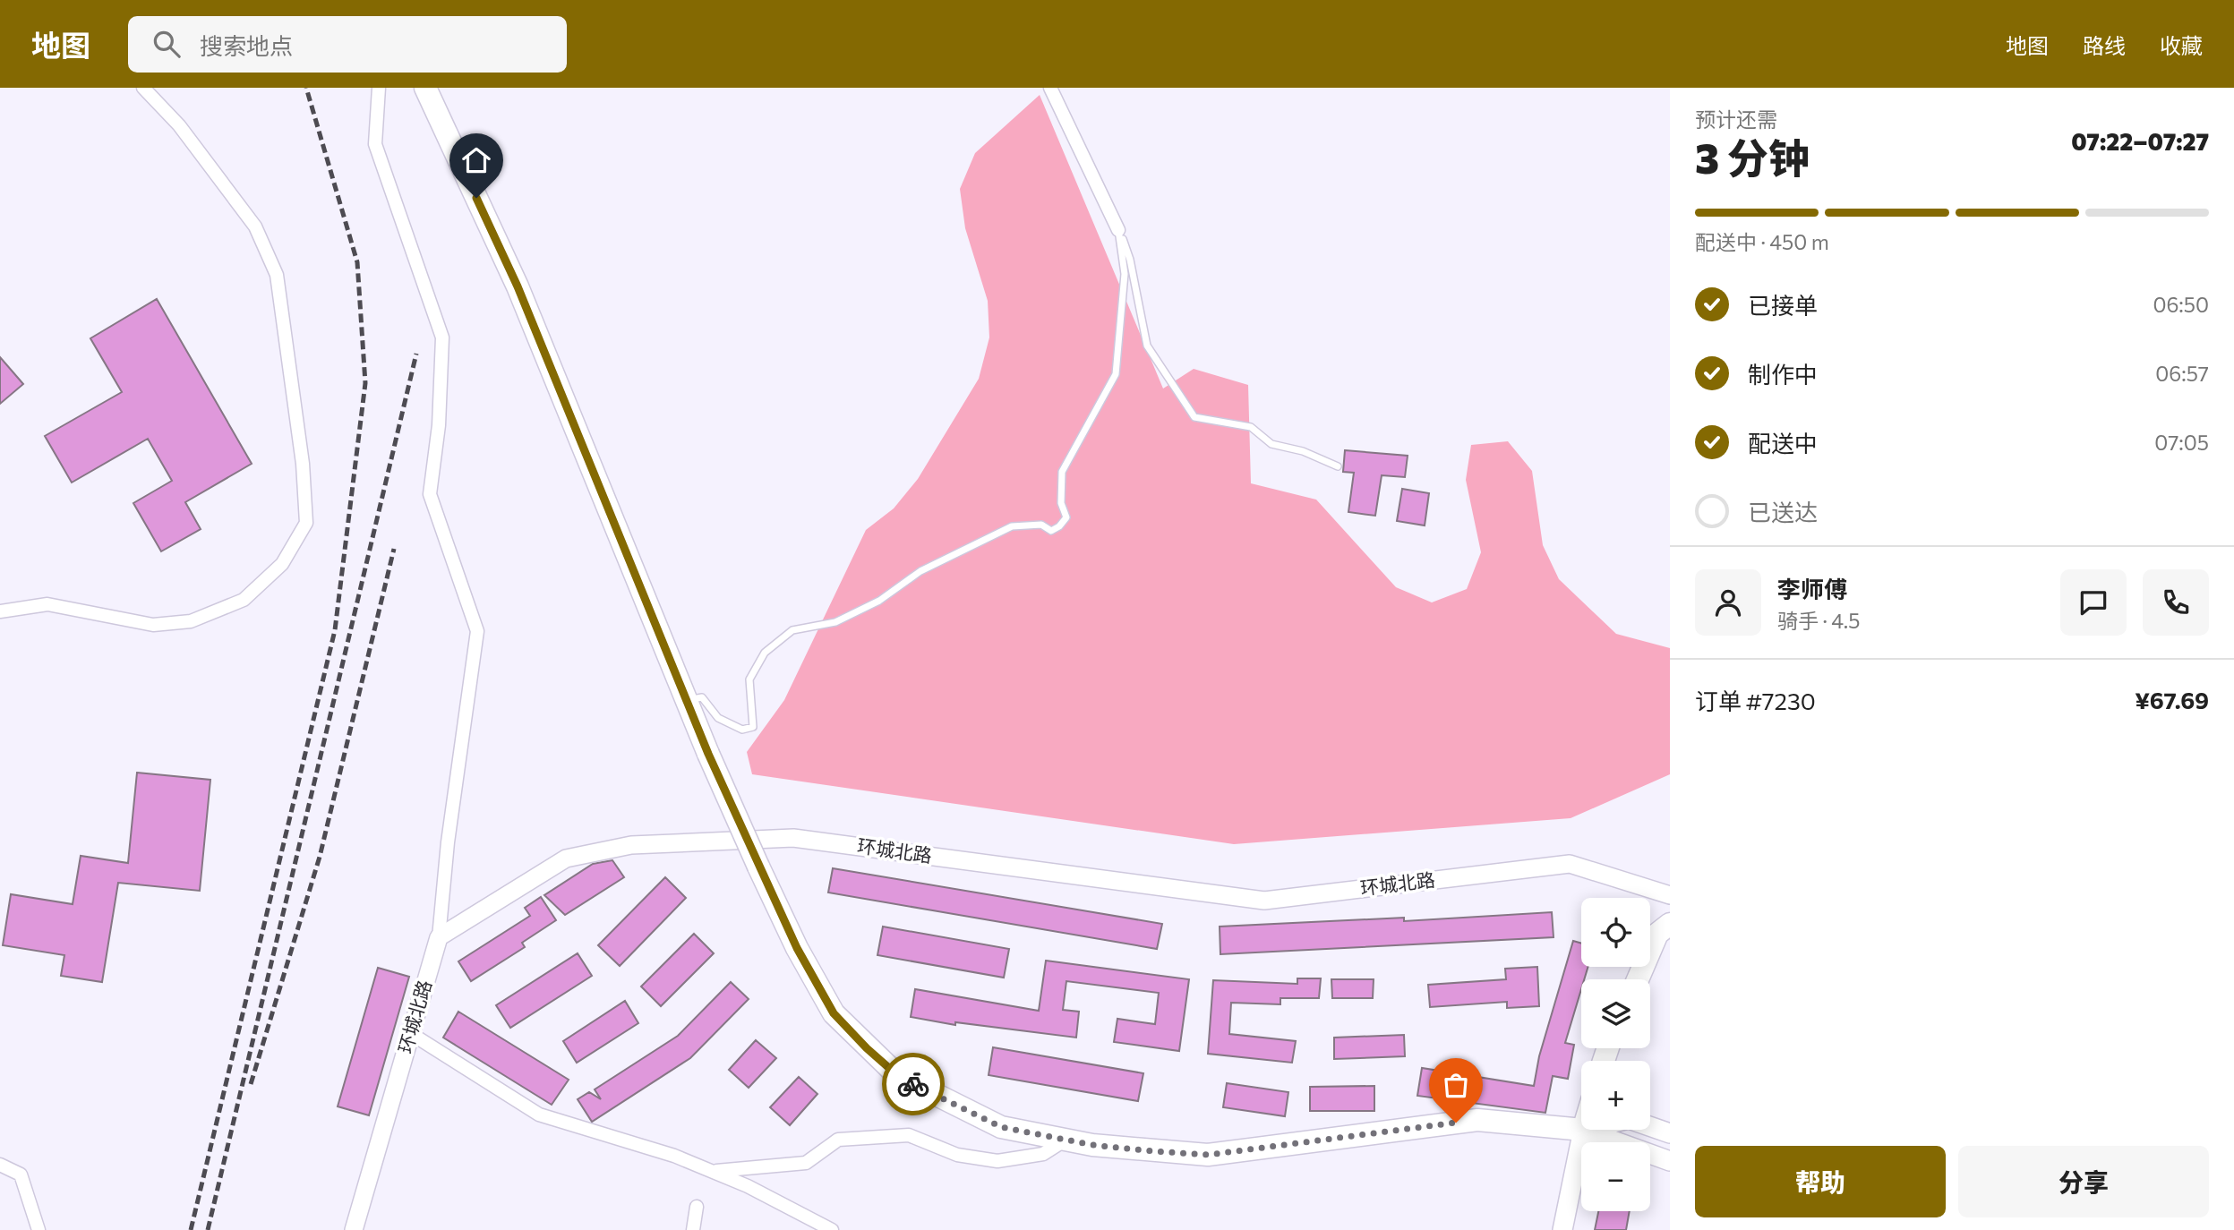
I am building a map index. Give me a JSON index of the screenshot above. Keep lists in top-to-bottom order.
{
  "streets": {
    "street": ["环城北路"]
  },
  "page": {
    "header": "地图",
    "search": "搜索地点",
    "nav": ["地图", "路线", "收藏"],
    "heading": ["3 分钟", "预计还需", "07:22–07:27"],
    "panel": [
      "李师傅",
      "骑手 · 4.5",
      "订单 #7230",
      "¥67.69"
    ],
    "bar": "配送中 · 450 m",
    "list": [
      ["已接单", "06:50"],
      ["制作中", "06:57"],
      ["配送中", "07:05"],
      "已送达"
    ],
    "map_buttons": ["+", "−"],
    "buttons": ["帮助", "分享"]
  }
}
